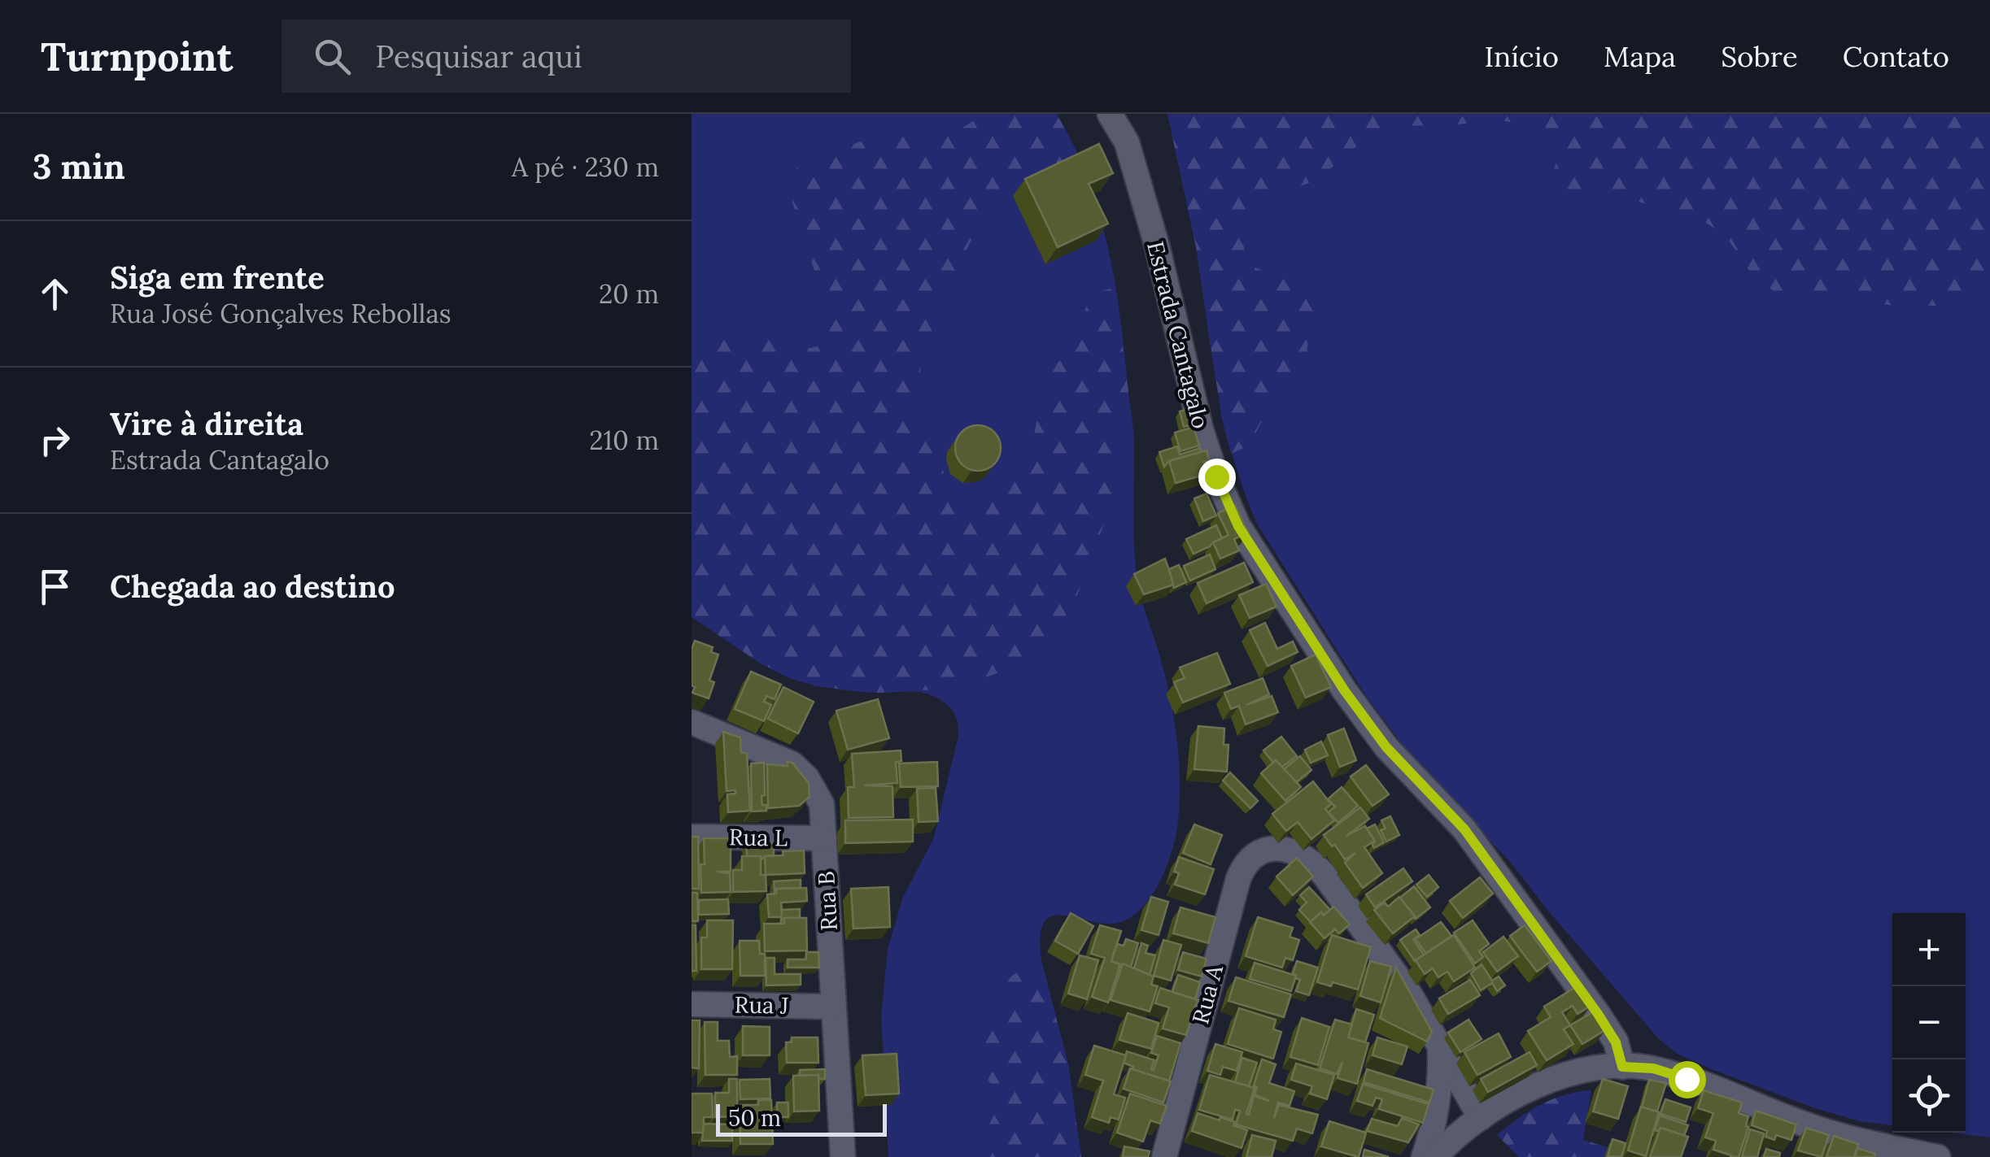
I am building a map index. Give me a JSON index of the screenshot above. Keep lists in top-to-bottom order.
{
  "streets": {
    "street": [
      "Estrada Cantagalo",
      "Rua L",
      "Rua B",
      "Rua A",
      "Rua J"
    ]
  },
  "crossings": [
    ["Rua L", "Rua B"],
    ["Rua B", "Rua J"]
  ],
  "scale_bar": "50 m",
  "page": {
    "header": "Turnpoint",
    "search": "Pesquisar aqui",
    "nav": [
      "Início",
      "Mapa",
      "Sobre",
      "Contato"
    ],
    "heading": ["3 min", "A pé · 230 m"],
    "list": [
      ["Siga em frente", "Rua José Gonçalves Rebollas", "20 m"],
      ["Vire à direita", "Estrada Cantagalo", "210 m"],
      "Chegada ao destino"
    ],
    "map_buttons": ["+", "−"],
    "scale": "50 m"
  }
}
